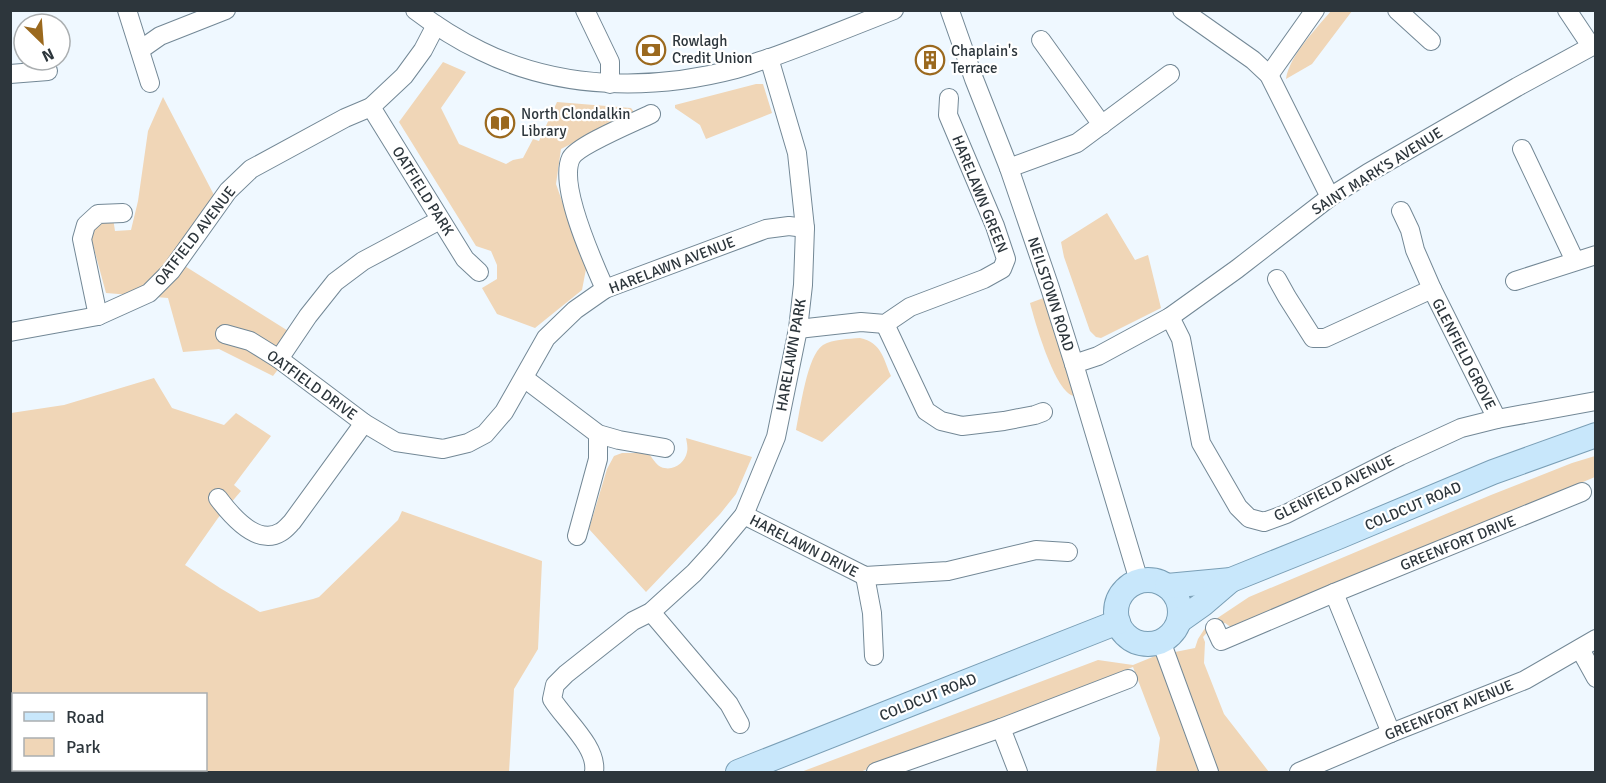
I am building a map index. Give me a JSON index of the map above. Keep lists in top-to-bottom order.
{
  "streets": {
    "main road": ["COLDCUT ROAD"],
    "street": [
      "SAINT MARK'S AVENUE",
      "OATFIELD PARK",
      "HARELAWN GREEN",
      "OATFIELD AVENUE",
      "HARELAWN AVENUE",
      "NEILSTOWN ROAD",
      "GLENFIELD GROVE",
      "HARELAWN PARK",
      "OATFIELD DRIVE",
      "GLENFIELD AVENUE",
      "GREENFORT DRIVE",
      "HARELAWN DRIVE",
      "GREENFORT AVENUE"
    ]
  },
  "crossings": [
    ["SAINT MARK'S AVENUE", "NEILSTOWN ROAD"],
    ["SAINT MARK'S AVENUE", "GLENFIELD AVENUE"],
    ["OATFIELD PARK", "OATFIELD AVENUE"],
    ["HARELAWN AVENUE", "HARELAWN PARK"],
    ["HARELAWN AVENUE", "OATFIELD DRIVE"],
    ["NEILSTOWN ROAD", "COLDCUT ROAD"],
    ["GLENFIELD GROVE", "GLENFIELD AVENUE"],
    ["HARELAWN PARK", "HARELAWN DRIVE"]
  ],
  "places": {
    "bank": ["Rowlagh Credit Union"],
    "building": ["Chaplain's Terrace"],
    "library": ["North Clondalkin Library"]
  },
  "legend": ["Road", "Park"],
  "north": "bottom right"
}
